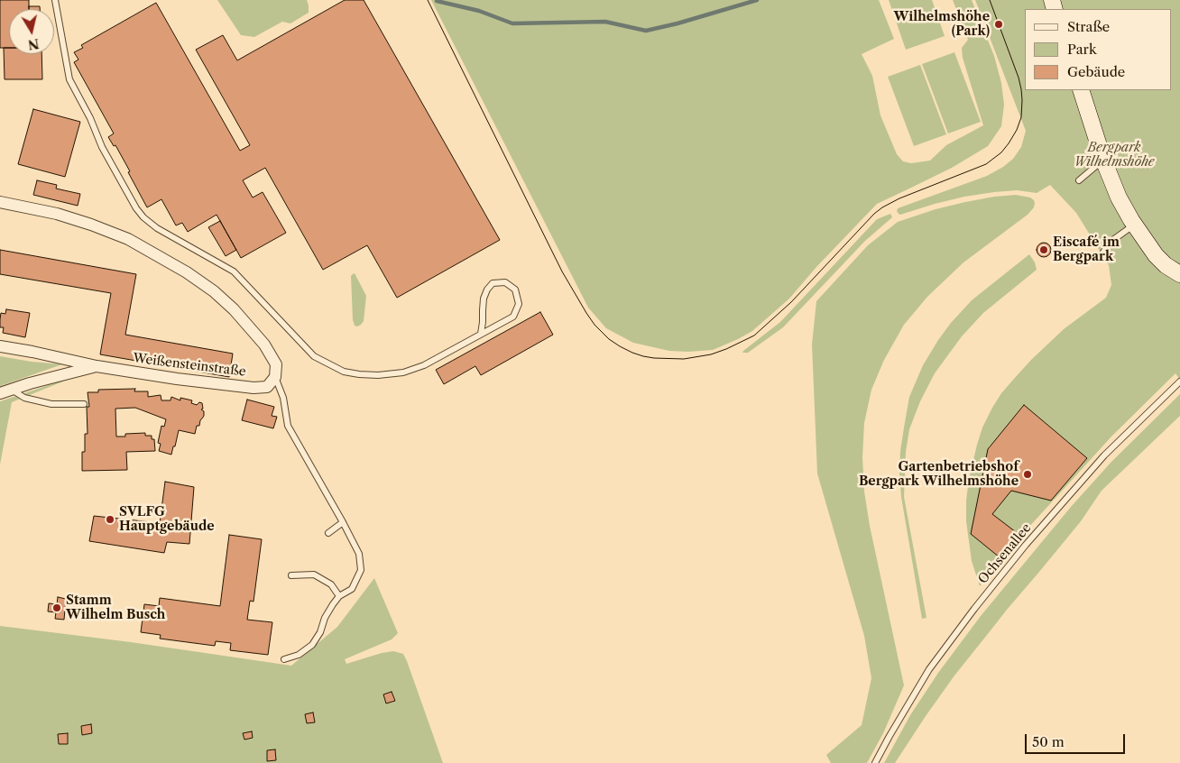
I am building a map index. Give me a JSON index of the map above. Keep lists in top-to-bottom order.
{
  "streets": {
    "street": ["Weißensteinstraße"],
    "lane": ["Ochsenallee"]
  },
  "parks": ["Bergpark Wilhelmshöhe"],
  "places": [
    "Wilhelmshöhe (Park)",
    "Eiscafé im Bergpark",
    "Gartenbetriebshof Bergpark Wilhelmshöhe",
    "SVLFG Hauptgebäude",
    "Stamm Wilhelm Busch"
  ],
  "legend": ["Straße", "Park", "Gebäude"],
  "scale_bar": "50 m",
  "north": "bottom"
}
